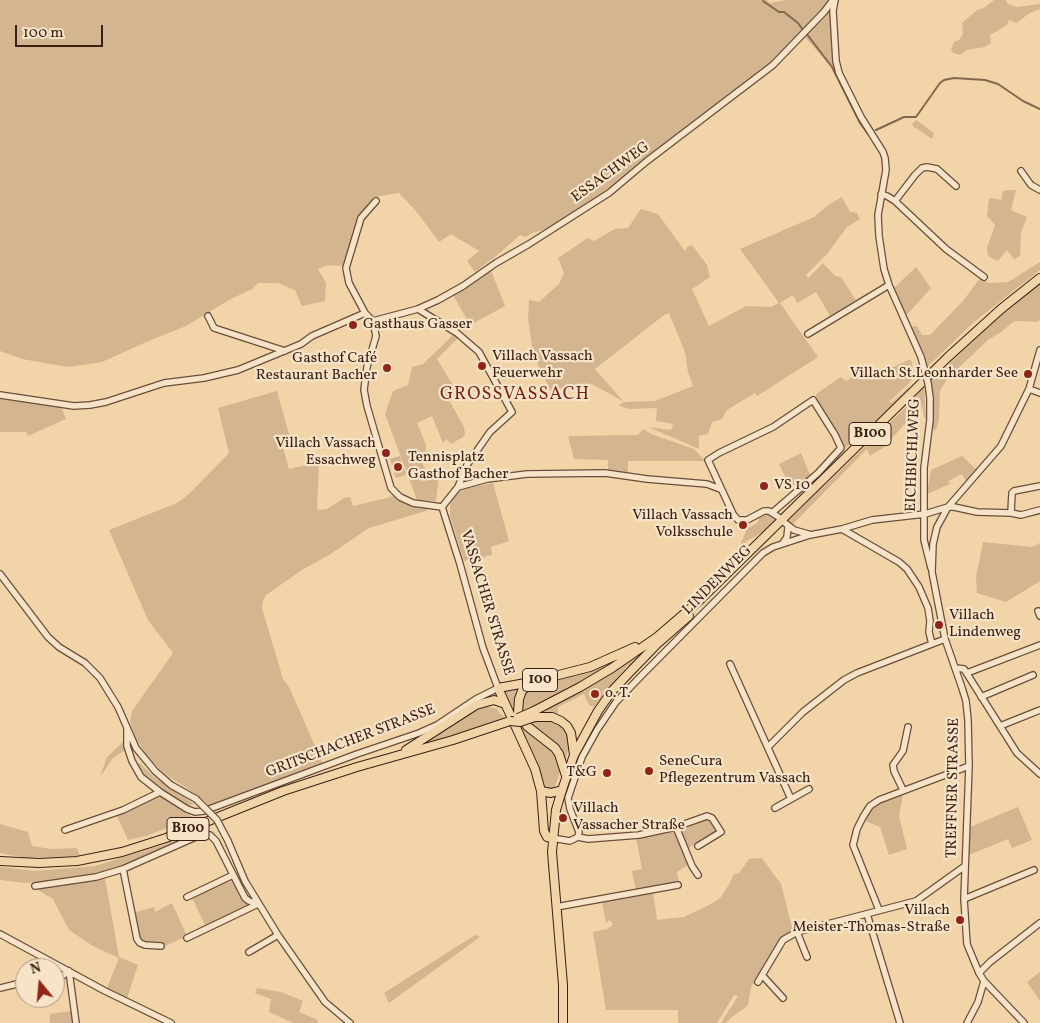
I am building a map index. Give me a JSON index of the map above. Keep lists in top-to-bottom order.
{
  "streets": {
    "main road": ["B100", "VASSACHER STRASSE", "100"],
    "street": [
      "ESSACHWEG",
      "EICHBICHLWEG",
      "LINDENWEG",
      "GRITSCHACHER STRASSE",
      "TREFFNER STRASSE"
    ]
  },
  "crossings": [
    ["ESSACHWEG", "EICHBICHLWEG"],
    ["B100", "100"],
    ["EICHBICHLWEG", "LINDENWEG"],
    ["EICHBICHLWEG", "TREFFNER STRASSE"],
    ["LINDENWEG", "TREFFNER STRASSE"],
    ["VASSACHER STRASSE", "100"],
    ["VASSACHER STRASSE", "GRITSCHACHER STRASSE"],
    ["100", "GRITSCHACHER STRASSE"]
  ],
  "districts": ["GROSSVASSACH"],
  "places": [
    "Gasthaus Gasser",
    "Villach Vassach Feuerwehr",
    "Gasthof Café Restaurant Bacher",
    "Villach St.Leonharder See",
    "Villach Vassach Essachweg",
    "Tennisplatz Gasthof Bacher",
    "VS 10",
    "Villach Vassach Volksschule",
    "Villach Lindenweg",
    "o. T.",
    "SeneCura Pflegezentrum Vassach",
    "T&G",
    "Villach Vassacher Straße",
    "Villach Meister-Thomas-Straße"
  ],
  "scale_bar": "100 m",
  "north": "top"
}
